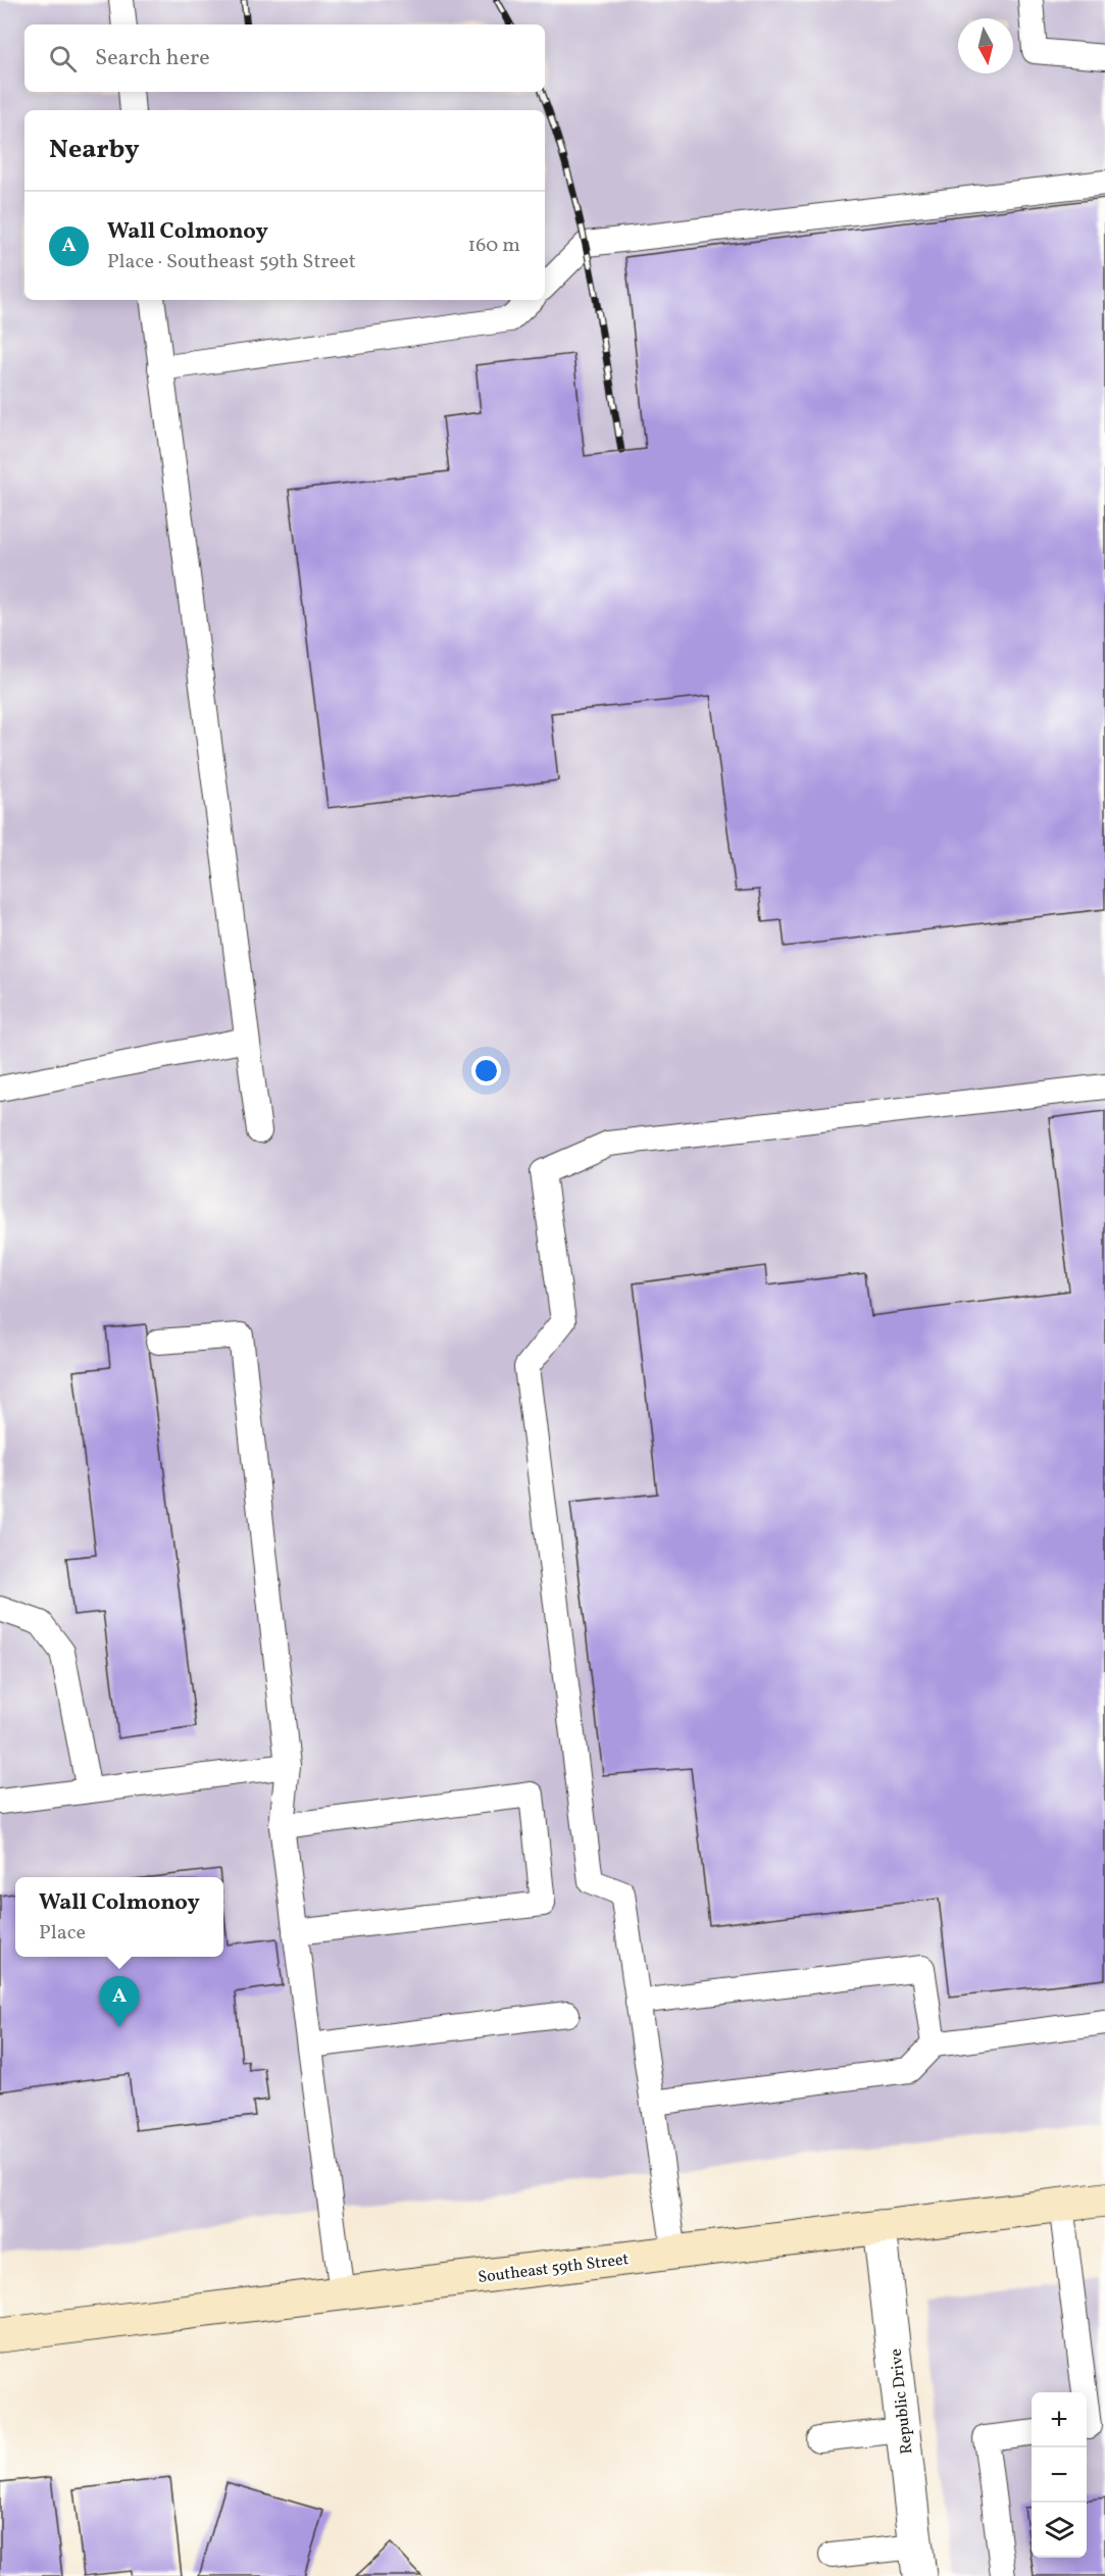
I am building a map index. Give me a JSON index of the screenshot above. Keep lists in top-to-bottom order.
{
  "streets": {
    "main road": ["Southeast 59th Street"],
    "street": ["Republic Drive"]
  },
  "crossings": [
    ["Southeast 59th Street", "Republic Drive"]
  ],
  "north": "bottom",
  "page": {
    "search": "Search here",
    "heading": "Nearby",
    "list": [
      {
        "mark": "A",
        "name": "Wall Colmonoy",
        "note": "Place · Southeast 59th Street",
        "value": "160 m"
      }
    ],
    "popup": ["Wall Colmonoy", "Place"],
    "pins": "A",
    "map_buttons": ["+", "−"]
  }
}
